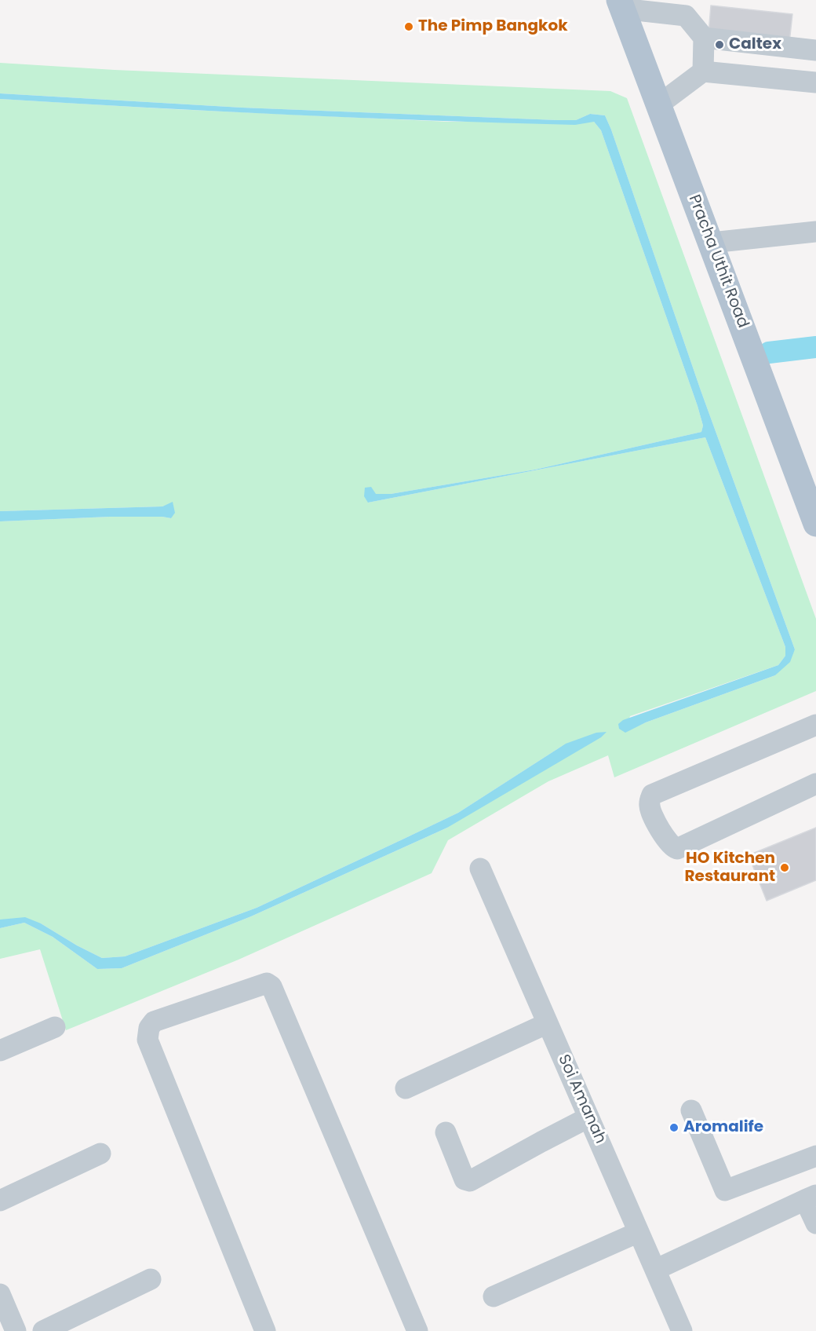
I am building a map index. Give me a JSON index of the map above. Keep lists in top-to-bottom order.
{
  "streets": {
    "main road": ["Pracha Uthit Road"],
    "street": ["Soi Amanah"]
  },
  "places": [
    "The Pimp Bangkok",
    "Caltex",
    "HO Kitchen Restaurant",
    "Aromalife"
  ]
}
